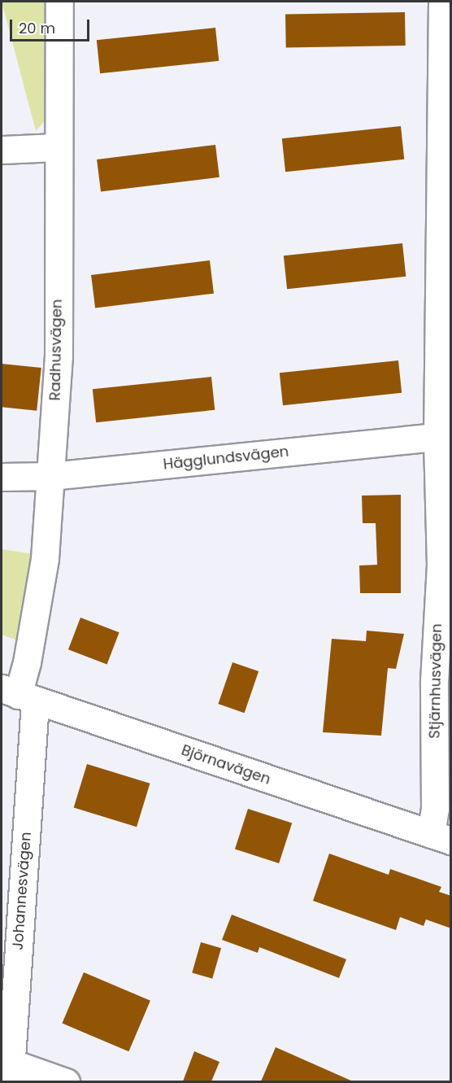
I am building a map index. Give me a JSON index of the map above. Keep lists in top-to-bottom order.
{
  "streets": {
    "street": [
      "Radhusvägen",
      "Hägglundsvägen",
      "Stjärnhusvägen",
      "Björnavägen",
      "Johannesvägen"
    ]
  },
  "crossings": [
    ["Radhusvägen", "Hägglundsvägen"],
    ["Radhusvägen", "Björnavägen"],
    ["Radhusvägen", "Johannesvägen"],
    ["Hägglundsvägen", "Stjärnhusvägen"],
    ["Stjärnhusvägen", "Björnavägen"],
    ["Björnavägen", "Johannesvägen"]
  ],
  "scale_bar": "20 m"
}
